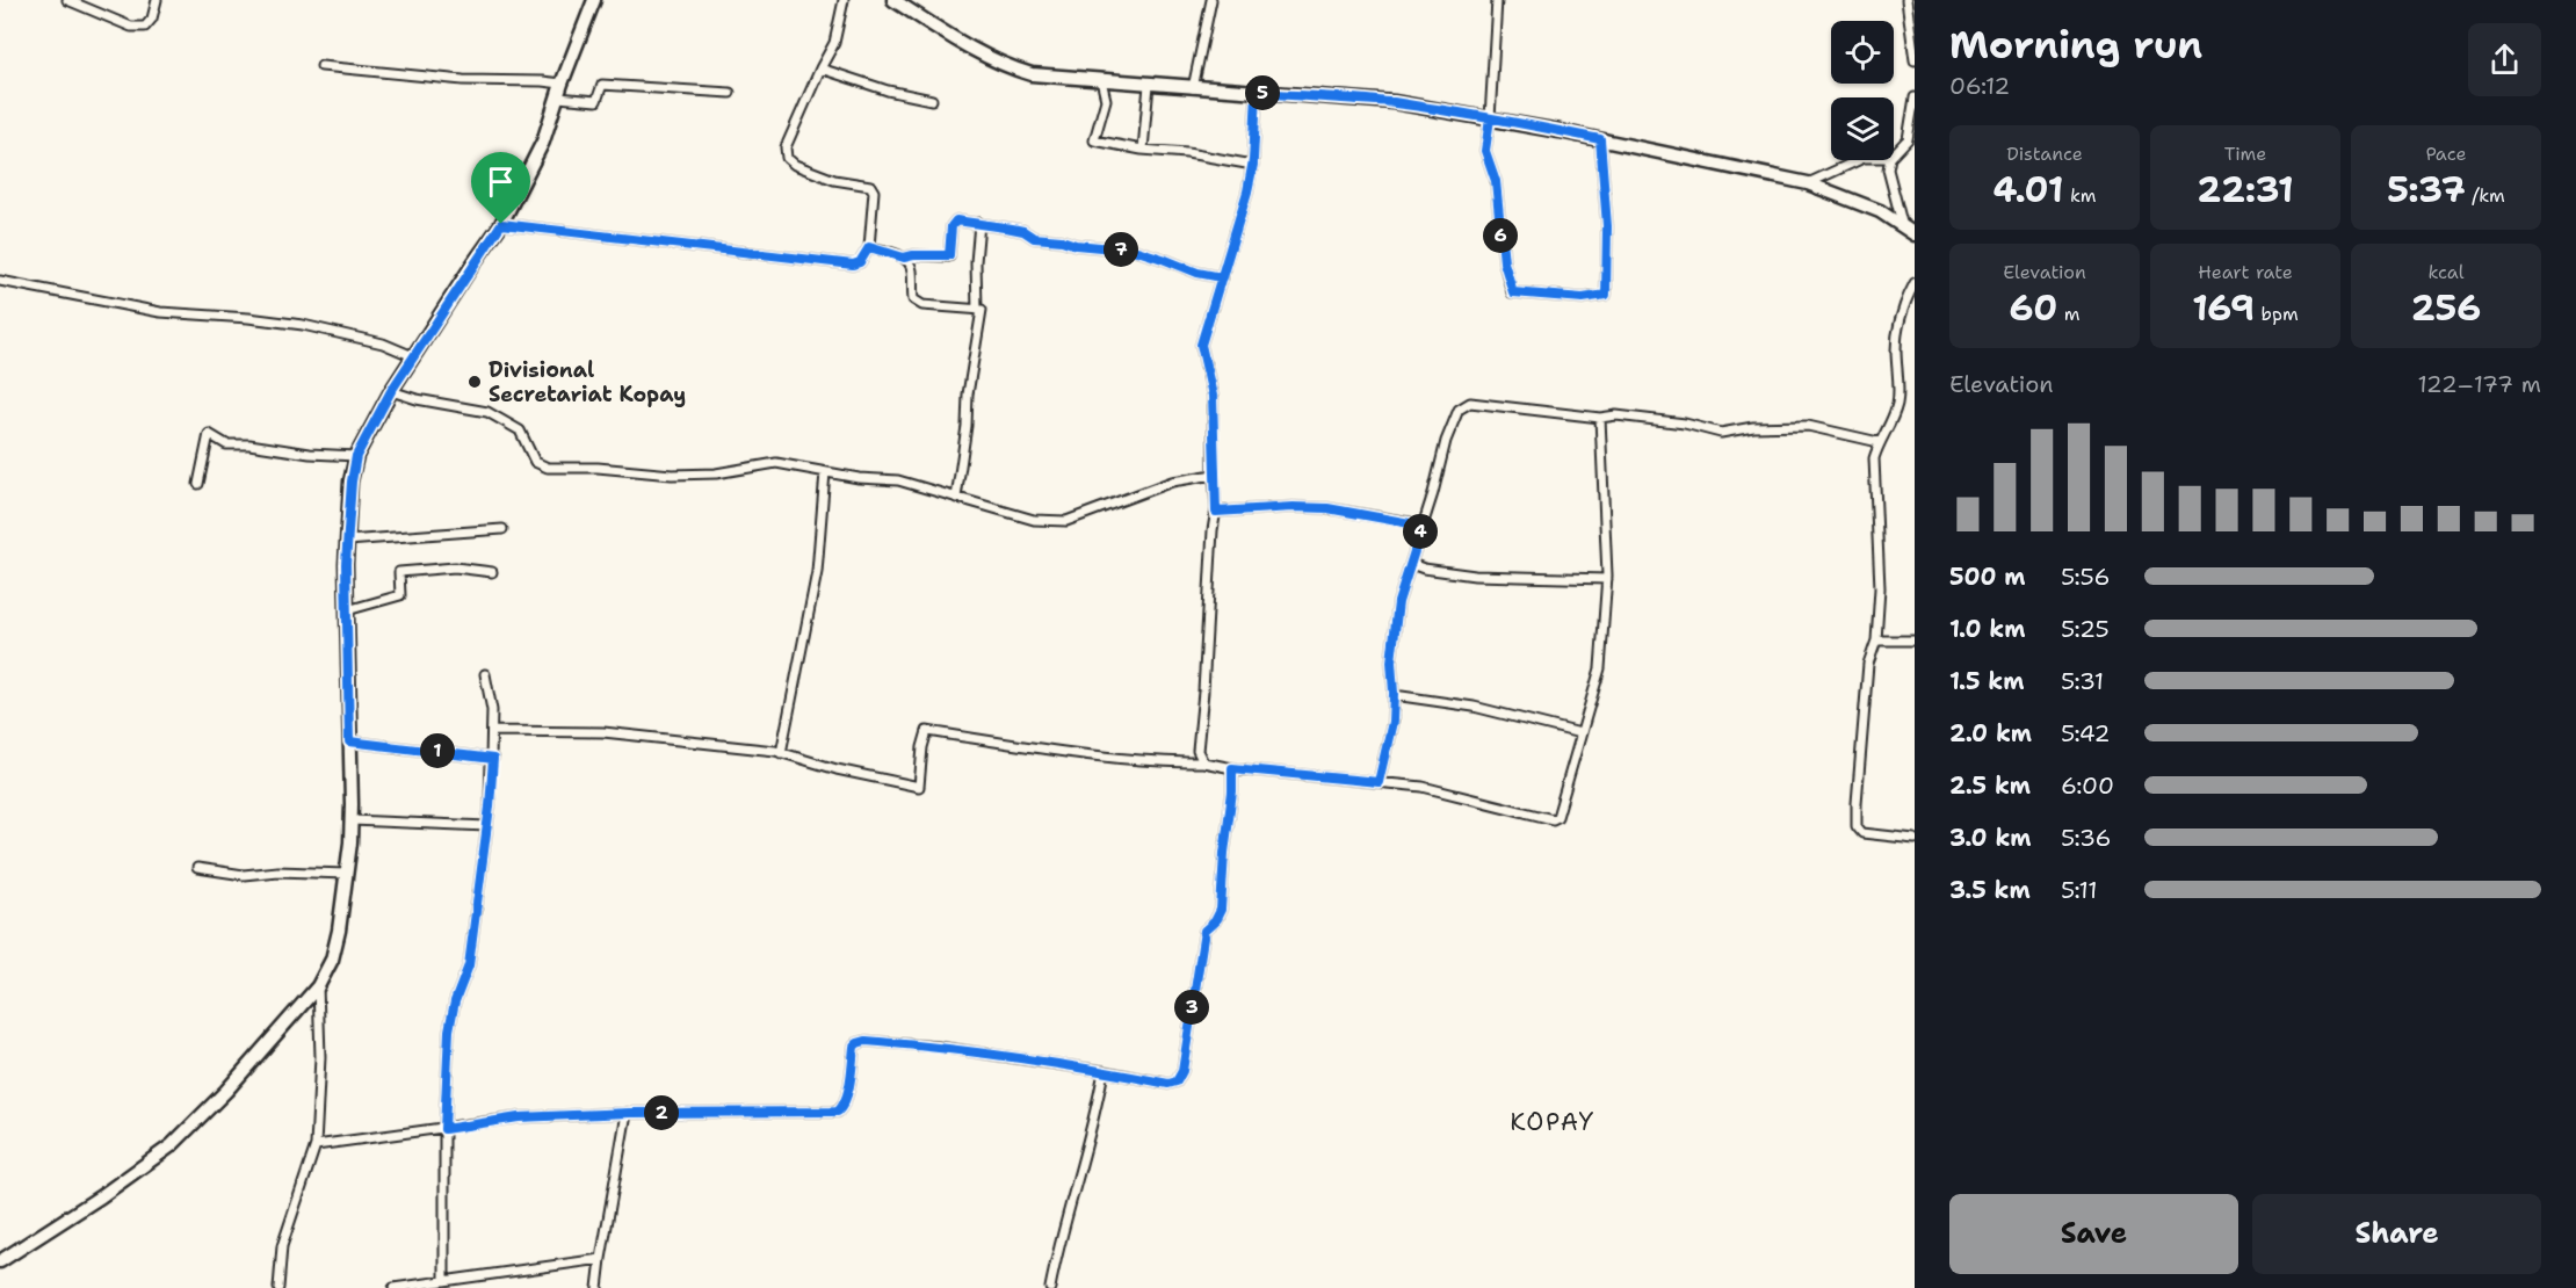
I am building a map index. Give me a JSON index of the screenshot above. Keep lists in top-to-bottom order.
{
  "districts": ["KOPAY"],
  "places": ["Divisional Secretariat Kopay"],
  "page": {
    "heading": ["Morning run", "06:12"],
    "pins": [
      "5",
      "6",
      "7",
      "4",
      "1",
      "3",
      "2"
    ],
    "stats": [
      ["Distance", "4.01 km"],
      ["Time", "22:31"],
      ["Pace", "5:37 /km"],
      ["Elevation", "60 m"],
      ["Heart rate", "169 bpm"],
      ["kcal", "256"]
    ],
    "chart": ["Elevation", "122–177 m"],
    "list": [
      {
        "name": "500 m",
        "note": "5:56"
      },
      {
        "name": "1.0 km",
        "note": "5:25"
      },
      {
        "name": "1.5 km",
        "note": "5:31"
      },
      {
        "name": "2.0 km",
        "note": "5:42"
      },
      {
        "name": "2.5 km",
        "note": "6:00"
      },
      {
        "name": "3.0 km",
        "note": "5:36"
      },
      {
        "name": "3.5 km",
        "note": "5:11"
      }
    ],
    "buttons": ["Save", "Share"]
  }
}
